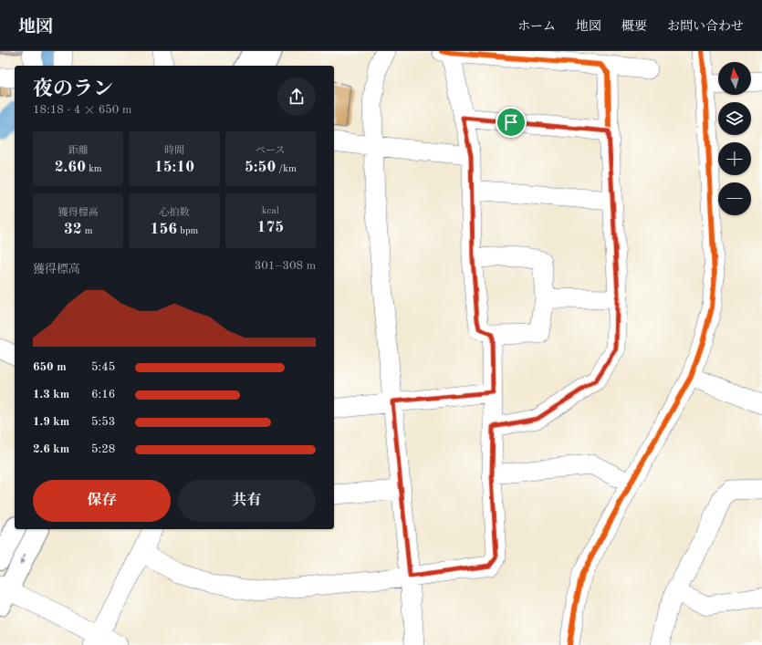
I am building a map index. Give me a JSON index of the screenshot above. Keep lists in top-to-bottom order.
{
  "north": "top",
  "page": {
    "header": "地図",
    "nav": [
      "ホーム",
      "地図",
      "概要",
      "お問い合わせ"
    ],
    "map_buttons": ["+", "−"],
    "heading": ["夜のラン", "18:18 · 4 × 650 m"],
    "stats": [
      ["距離", "2.60 km"],
      ["時間", "15:10"],
      ["ペース", "5:50 /km"],
      ["獲得標高", "32 m"],
      ["心拍数", "156 bpm"],
      ["kcal", "175"]
    ],
    "chart": ["獲得標高", "301–308 m"],
    "list": [
      {
        "name": "650 m",
        "note": "5:45"
      },
      {
        "name": "1.3 km",
        "note": "6:16"
      },
      {
        "name": "1.9 km",
        "note": "5:53"
      },
      {
        "name": "2.6 km",
        "note": "5:28"
      }
    ],
    "buttons": ["保存", "共有"]
  }
}
